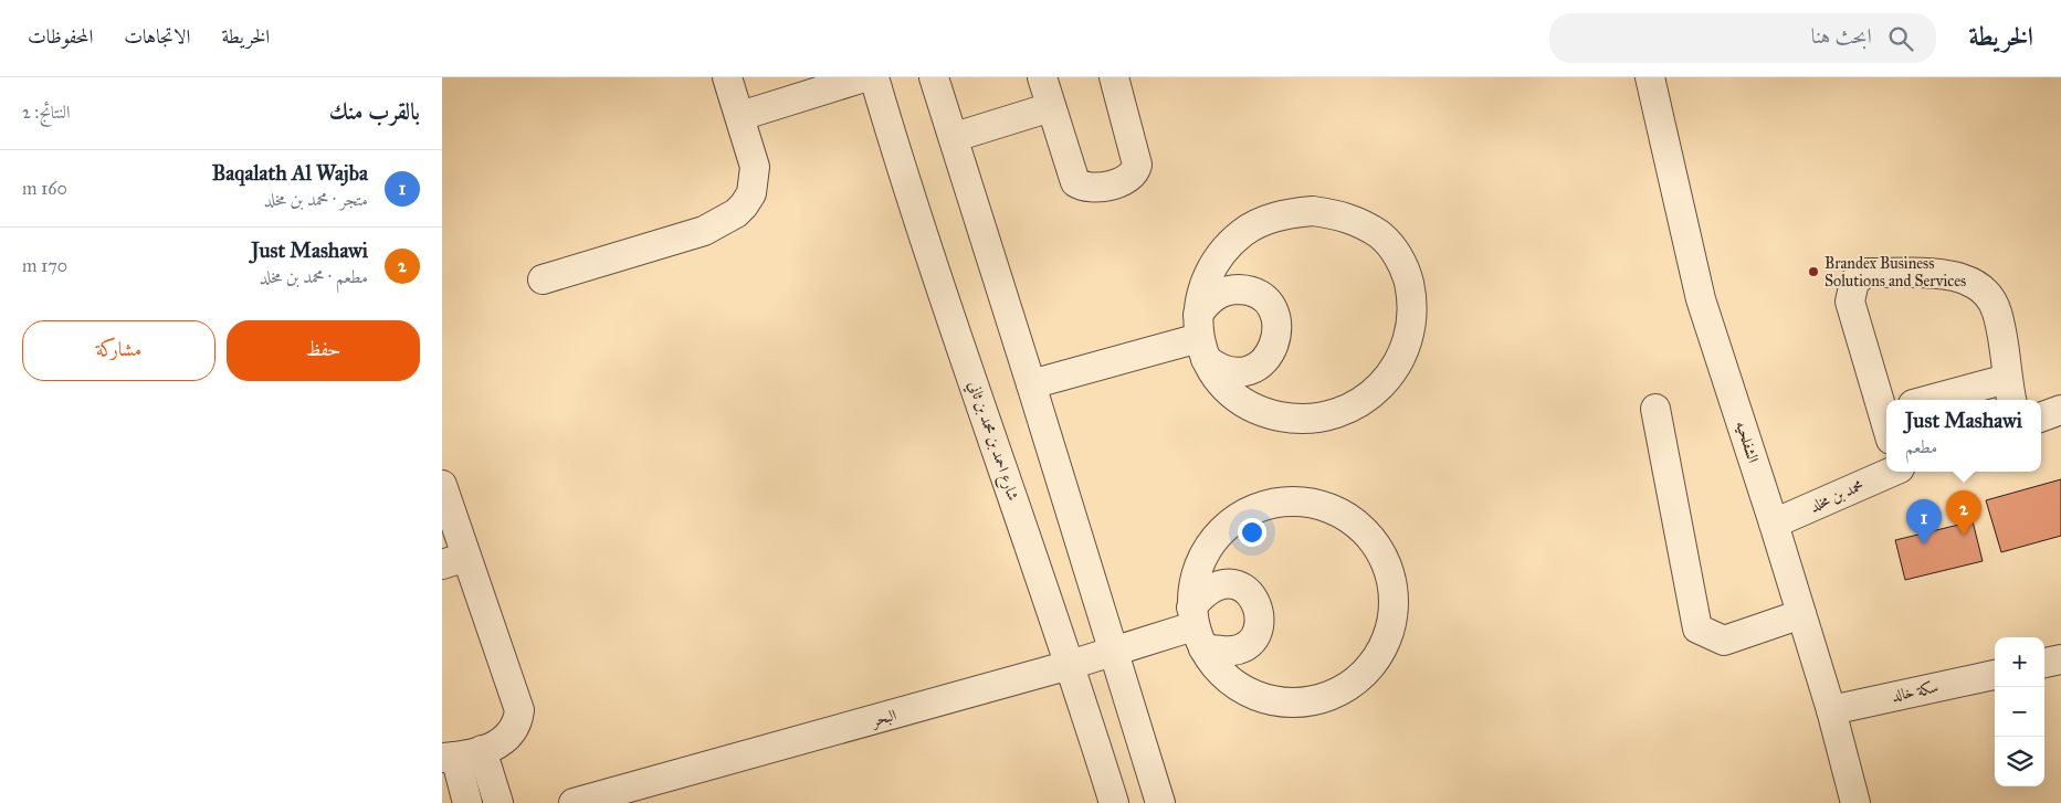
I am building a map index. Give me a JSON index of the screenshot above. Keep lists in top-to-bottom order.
{
  "streets": {
    "street": [
      "شارع احمد بن محمد بن ثاني",
      "الشفلحيه",
      "محمد بن مخلد",
      "سكة خالد",
      "البحر"
    ]
  },
  "crossings": [
    ["شارع احمد بن محمد بن ثاني", "البحر"],
    ["الشفلحيه", "محمد بن مخلد"],
    ["الشفلحيه", "سكة خالد"]
  ],
  "places": ["Brandex Business Solutions and Services"],
  "page": {
    "header": "الخريطة",
    "search": "ابحث هنا",
    "nav": ["الخريطة", "الاتجاهات", "المحفوظات"],
    "heading": ["بالقرب منك", "النتائج: 2"],
    "list": [
      {
        "mark": "1",
        "name": "Baqalath Al Wajba",
        "note": "متجر · محمد بن مخلد",
        "value": "160 m"
      },
      {
        "mark": "2",
        "name": "Just Mashawi",
        "note": "مطعم · محمد بن مخلد",
        "value": "170 m"
      }
    ],
    "buttons": ["حفظ", "مشاركة"],
    "popup": ["Just Mashawi", "مطعم"],
    "pins": ["2", "1"],
    "map_buttons": ["+", "−"]
  }
}
